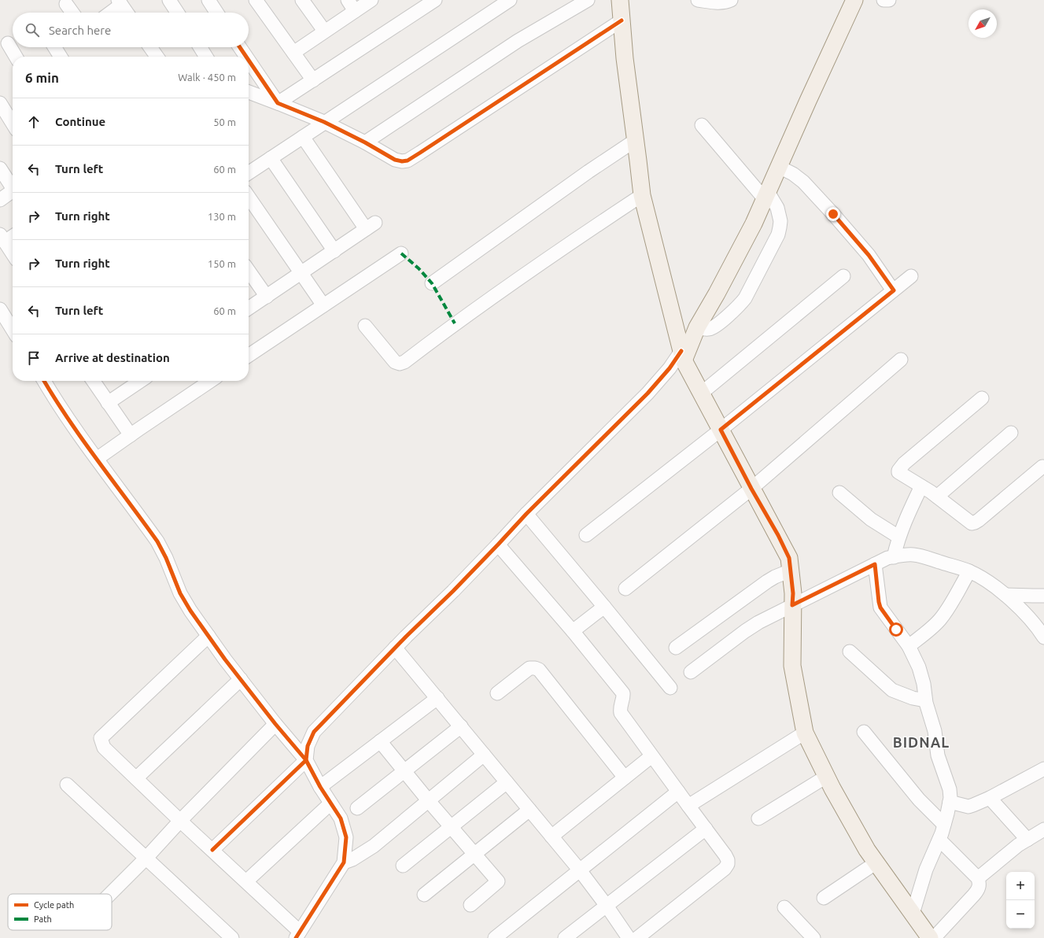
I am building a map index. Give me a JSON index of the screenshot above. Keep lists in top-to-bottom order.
{
  "districts": ["BIDNAL"],
  "legend": ["Cycle path", "Path"],
  "north": "bottom left",
  "page": {
    "search": "Search here",
    "heading": ["6 min", "Walk · 450 m"],
    "list": [
      ["Continue", "50 m"],
      ["Turn left", "60 m"],
      ["Turn right", "130 m"],
      ["Turn right", "150 m"],
      ["Turn left", "60 m"],
      "Arrive at destination"
    ],
    "map_buttons": ["+", "−"]
  }
}
